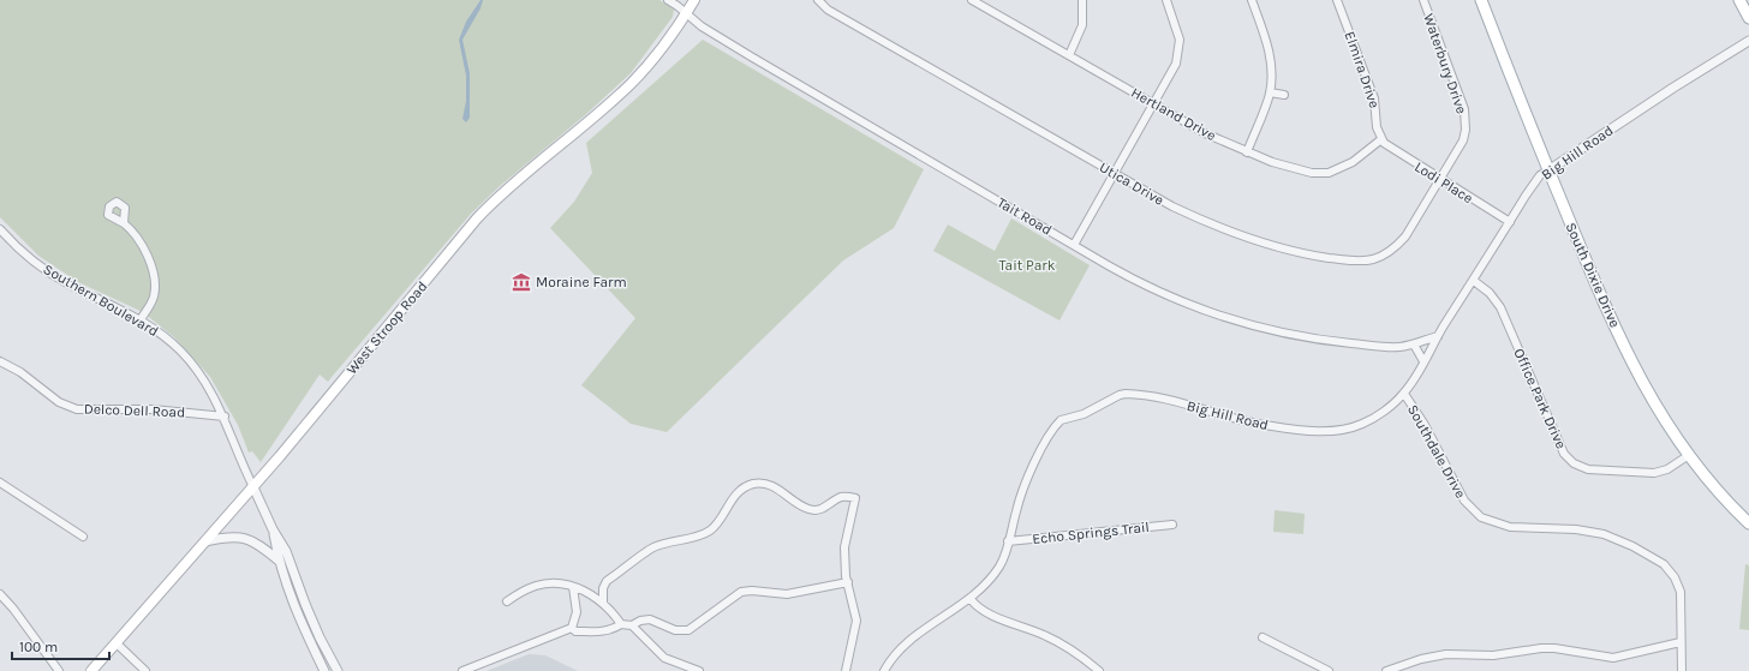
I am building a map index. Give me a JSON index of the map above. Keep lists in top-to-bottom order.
{
  "streets": {
    "main road": ["South Dixie Drive", "West Stroop Road"],
    "street": [
      "Waterbury Drive",
      "Elmira Drive",
      "Hertland Drive",
      "Big Hill Road",
      "Lodi Place",
      "Utica Drive",
      "Tait Road",
      "Southern Boulevard",
      "Office Park Drive",
      "Delco Dell Road",
      "Southdale Drive",
      "Echo Springs Trail"
    ]
  },
  "crossings": [
    ["Waterbury Drive", "Lodi Place"],
    ["Waterbury Drive", "Utica Drive"],
    ["Elmira Drive", "Hertland Drive"],
    ["Elmira Drive", "Lodi Place"],
    ["Hertland Drive", "Lodi Place"],
    ["Big Hill Road", "Lodi Place"],
    ["Big Hill Road", "Tait Road"],
    ["Big Hill Road", "South Dixie Drive"],
    ["Big Hill Road", "Office Park Drive"],
    ["Big Hill Road", "Southdale Drive"],
    ["Big Hill Road", "Echo Springs Trail"],
    ["Lodi Place", "Utica Drive"],
    ["Tait Road", "West Stroop Road"],
    ["South Dixie Drive", "Office Park Drive"],
    ["Southern Boulevard", "West Stroop Road"],
    ["Southern Boulevard", "Delco Dell Road"]
  ],
  "parks": ["Tait Park"],
  "places": {
    "museum": ["Moraine Farm"]
  },
  "scale_bar": "100 m"
}
